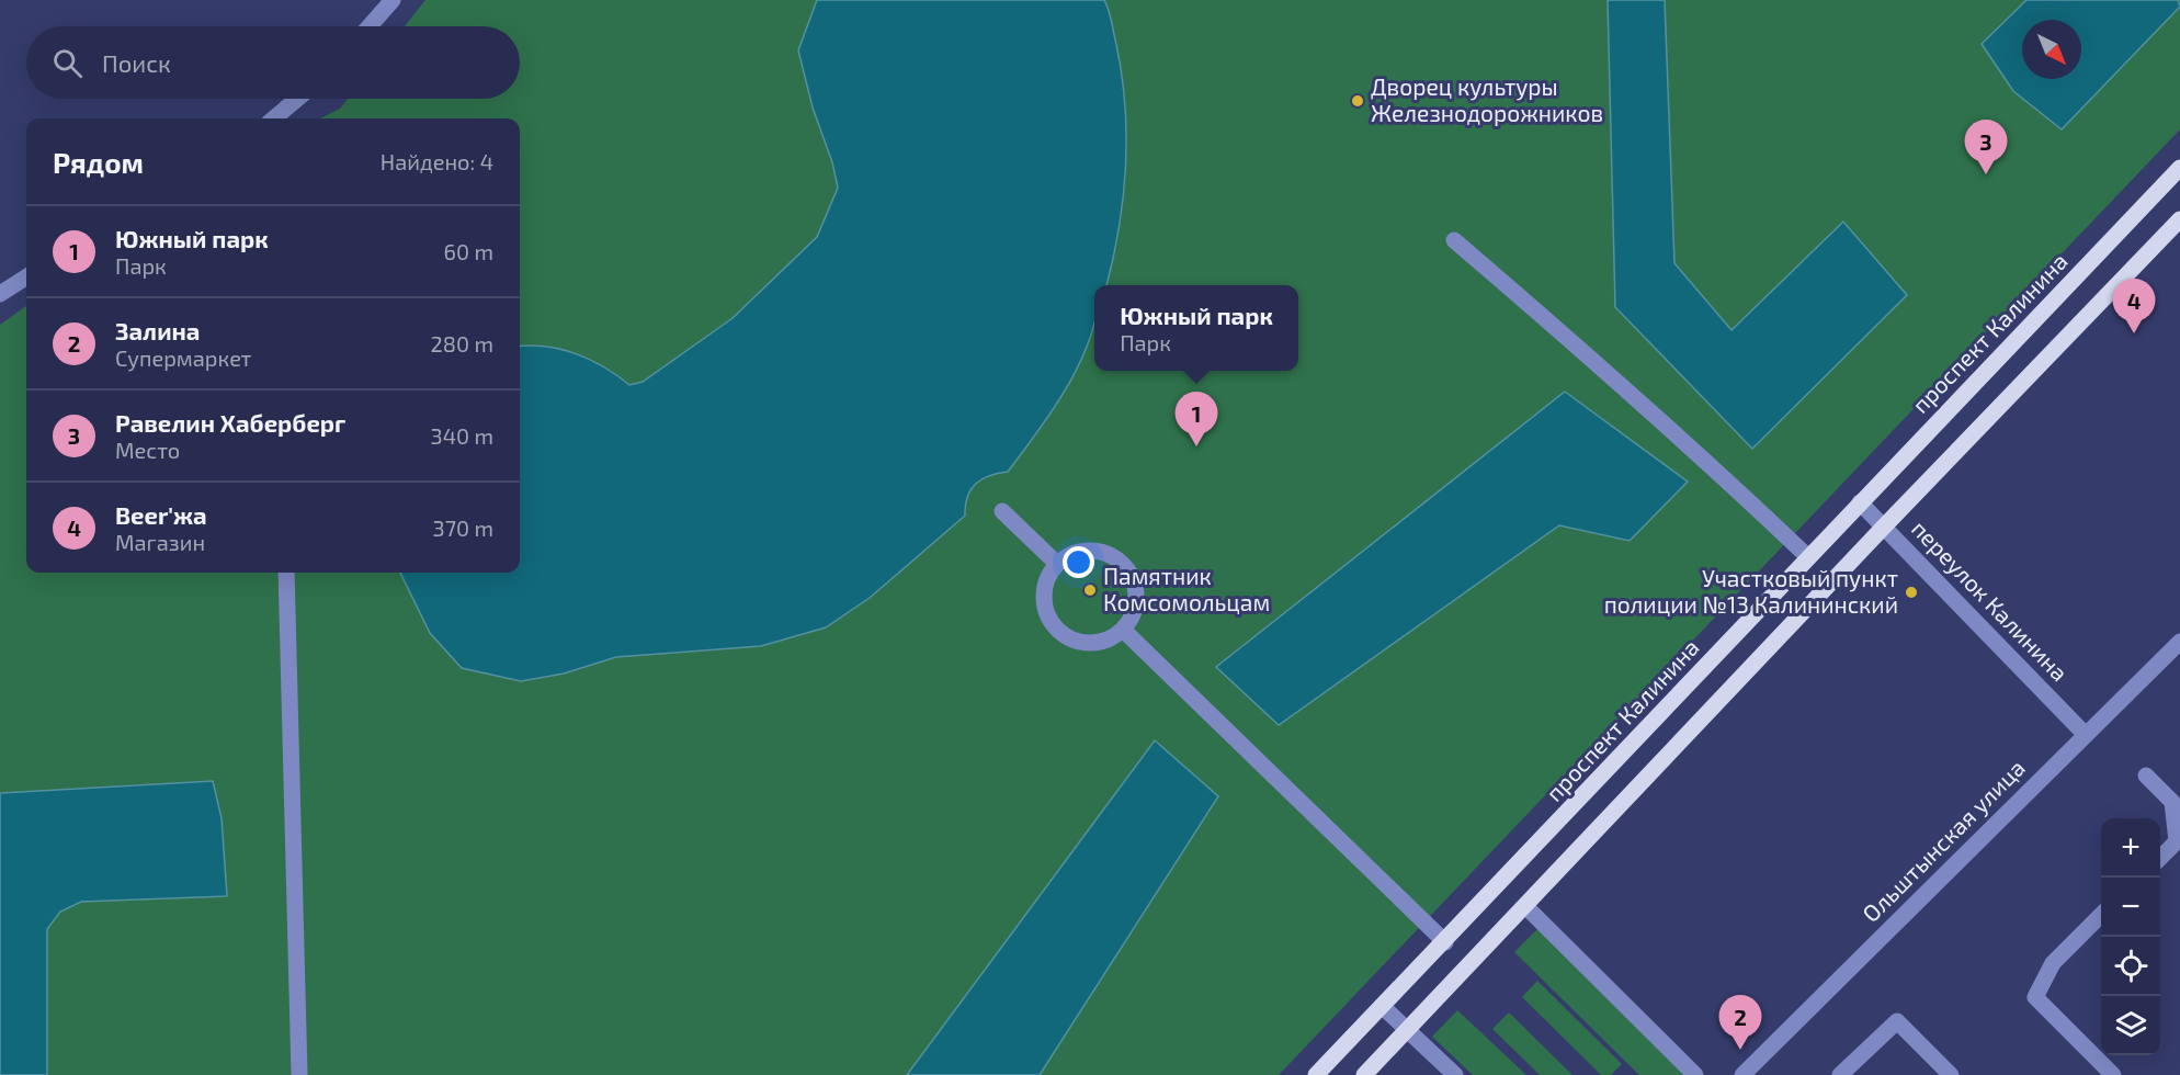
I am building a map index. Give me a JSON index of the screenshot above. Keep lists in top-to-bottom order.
{
  "streets": {
    "main road": ["проспект Калинина"],
    "street": ["переулок Калинина", "Ольштынская улица"]
  },
  "crossings": [
    ["проспект Калинина", "переулок Калинина"],
    ["переулок Калинина", "Ольштынская улица"]
  ],
  "places": ["Дворец культуры Железнодорожников", "Памятник Комсомольцам", "Участковый пункт полиции №13 Калининский"],
  "north": "bottom right",
  "page": {
    "search": "Поиск",
    "heading": ["Рядом", "Найдено: 4"],
    "pins": [
      "3",
      "4",
      "1",
      "2"
    ],
    "list": [
      {
        "mark": "1",
        "name": "Южный парк",
        "note": "Парк",
        "value": "60 m"
      },
      {
        "mark": "2",
        "name": "Залина",
        "note": "Супермаркет",
        "value": "280 m"
      },
      {
        "mark": "3",
        "name": "Равелин Хаберберг",
        "note": "Место",
        "value": "340 m"
      },
      {
        "mark": "4",
        "name": "Beer'жа",
        "note": "Магазин",
        "value": "370 m"
      }
    ],
    "popup": ["Южный парк", "Парк"],
    "map_buttons": ["+", "−"]
  }
}
